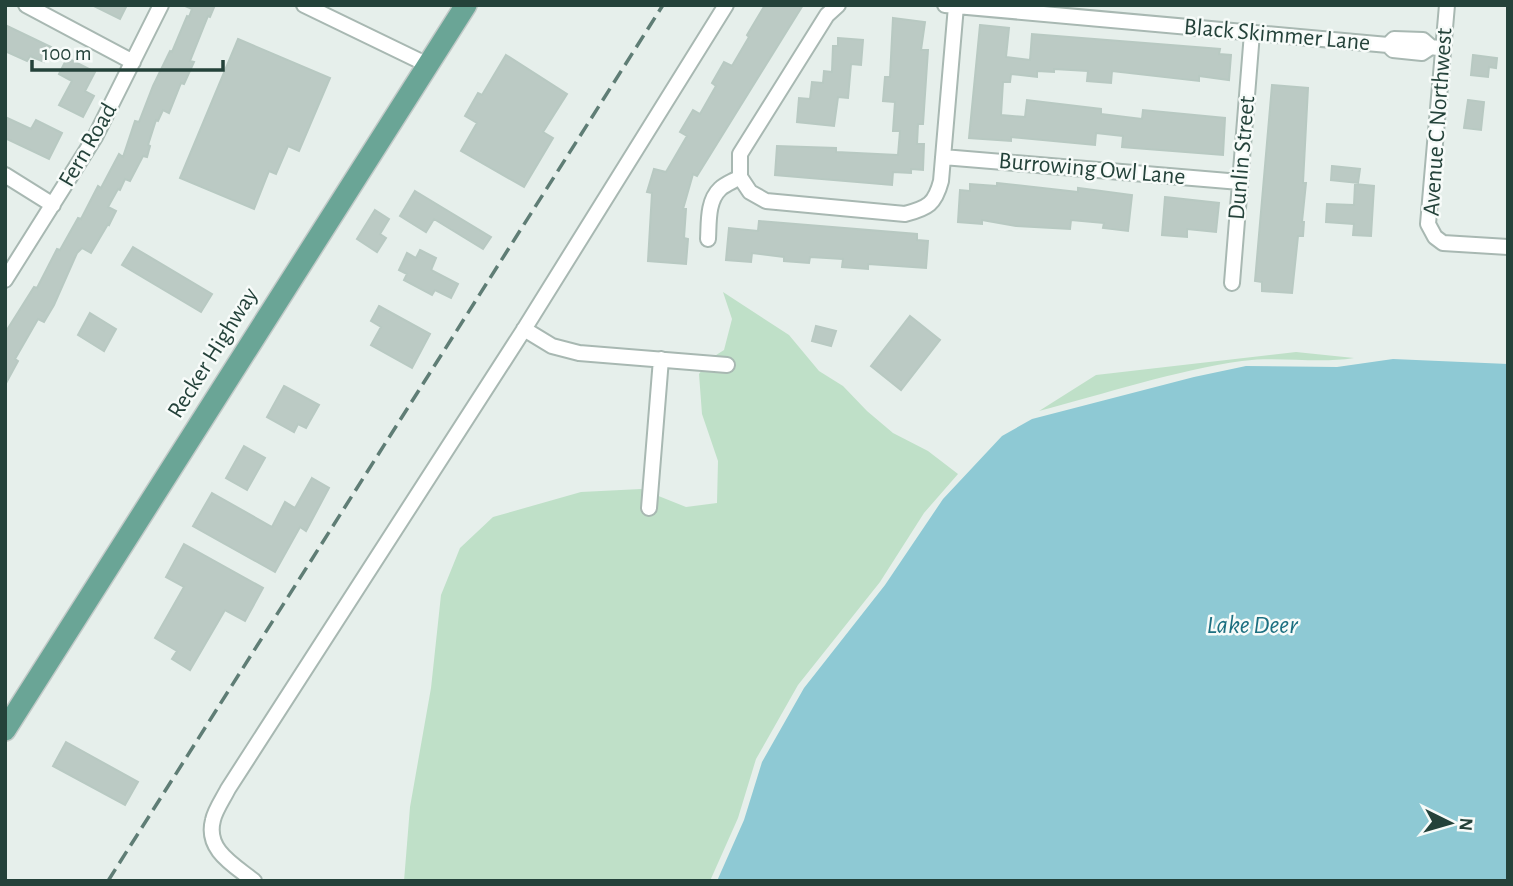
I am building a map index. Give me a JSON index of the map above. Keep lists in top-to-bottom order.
{
  "streets": {
    "main road": ["Recker Highway"],
    "street": [
      "Black Skimmer Lane",
      "Avenue C Northwest",
      "Fern Road",
      "Dunlin Street",
      "Burrowing Owl Lane"
    ]
  },
  "crossings": [
    ["Black Skimmer Lane", "Avenue C Northwest"],
    ["Black Skimmer Lane", "Dunlin Street"],
    ["Dunlin Street", "Burrowing Owl Lane"]
  ],
  "water": ["Lake Deer"],
  "scale_bar": "100 m",
  "north": "right"
}
